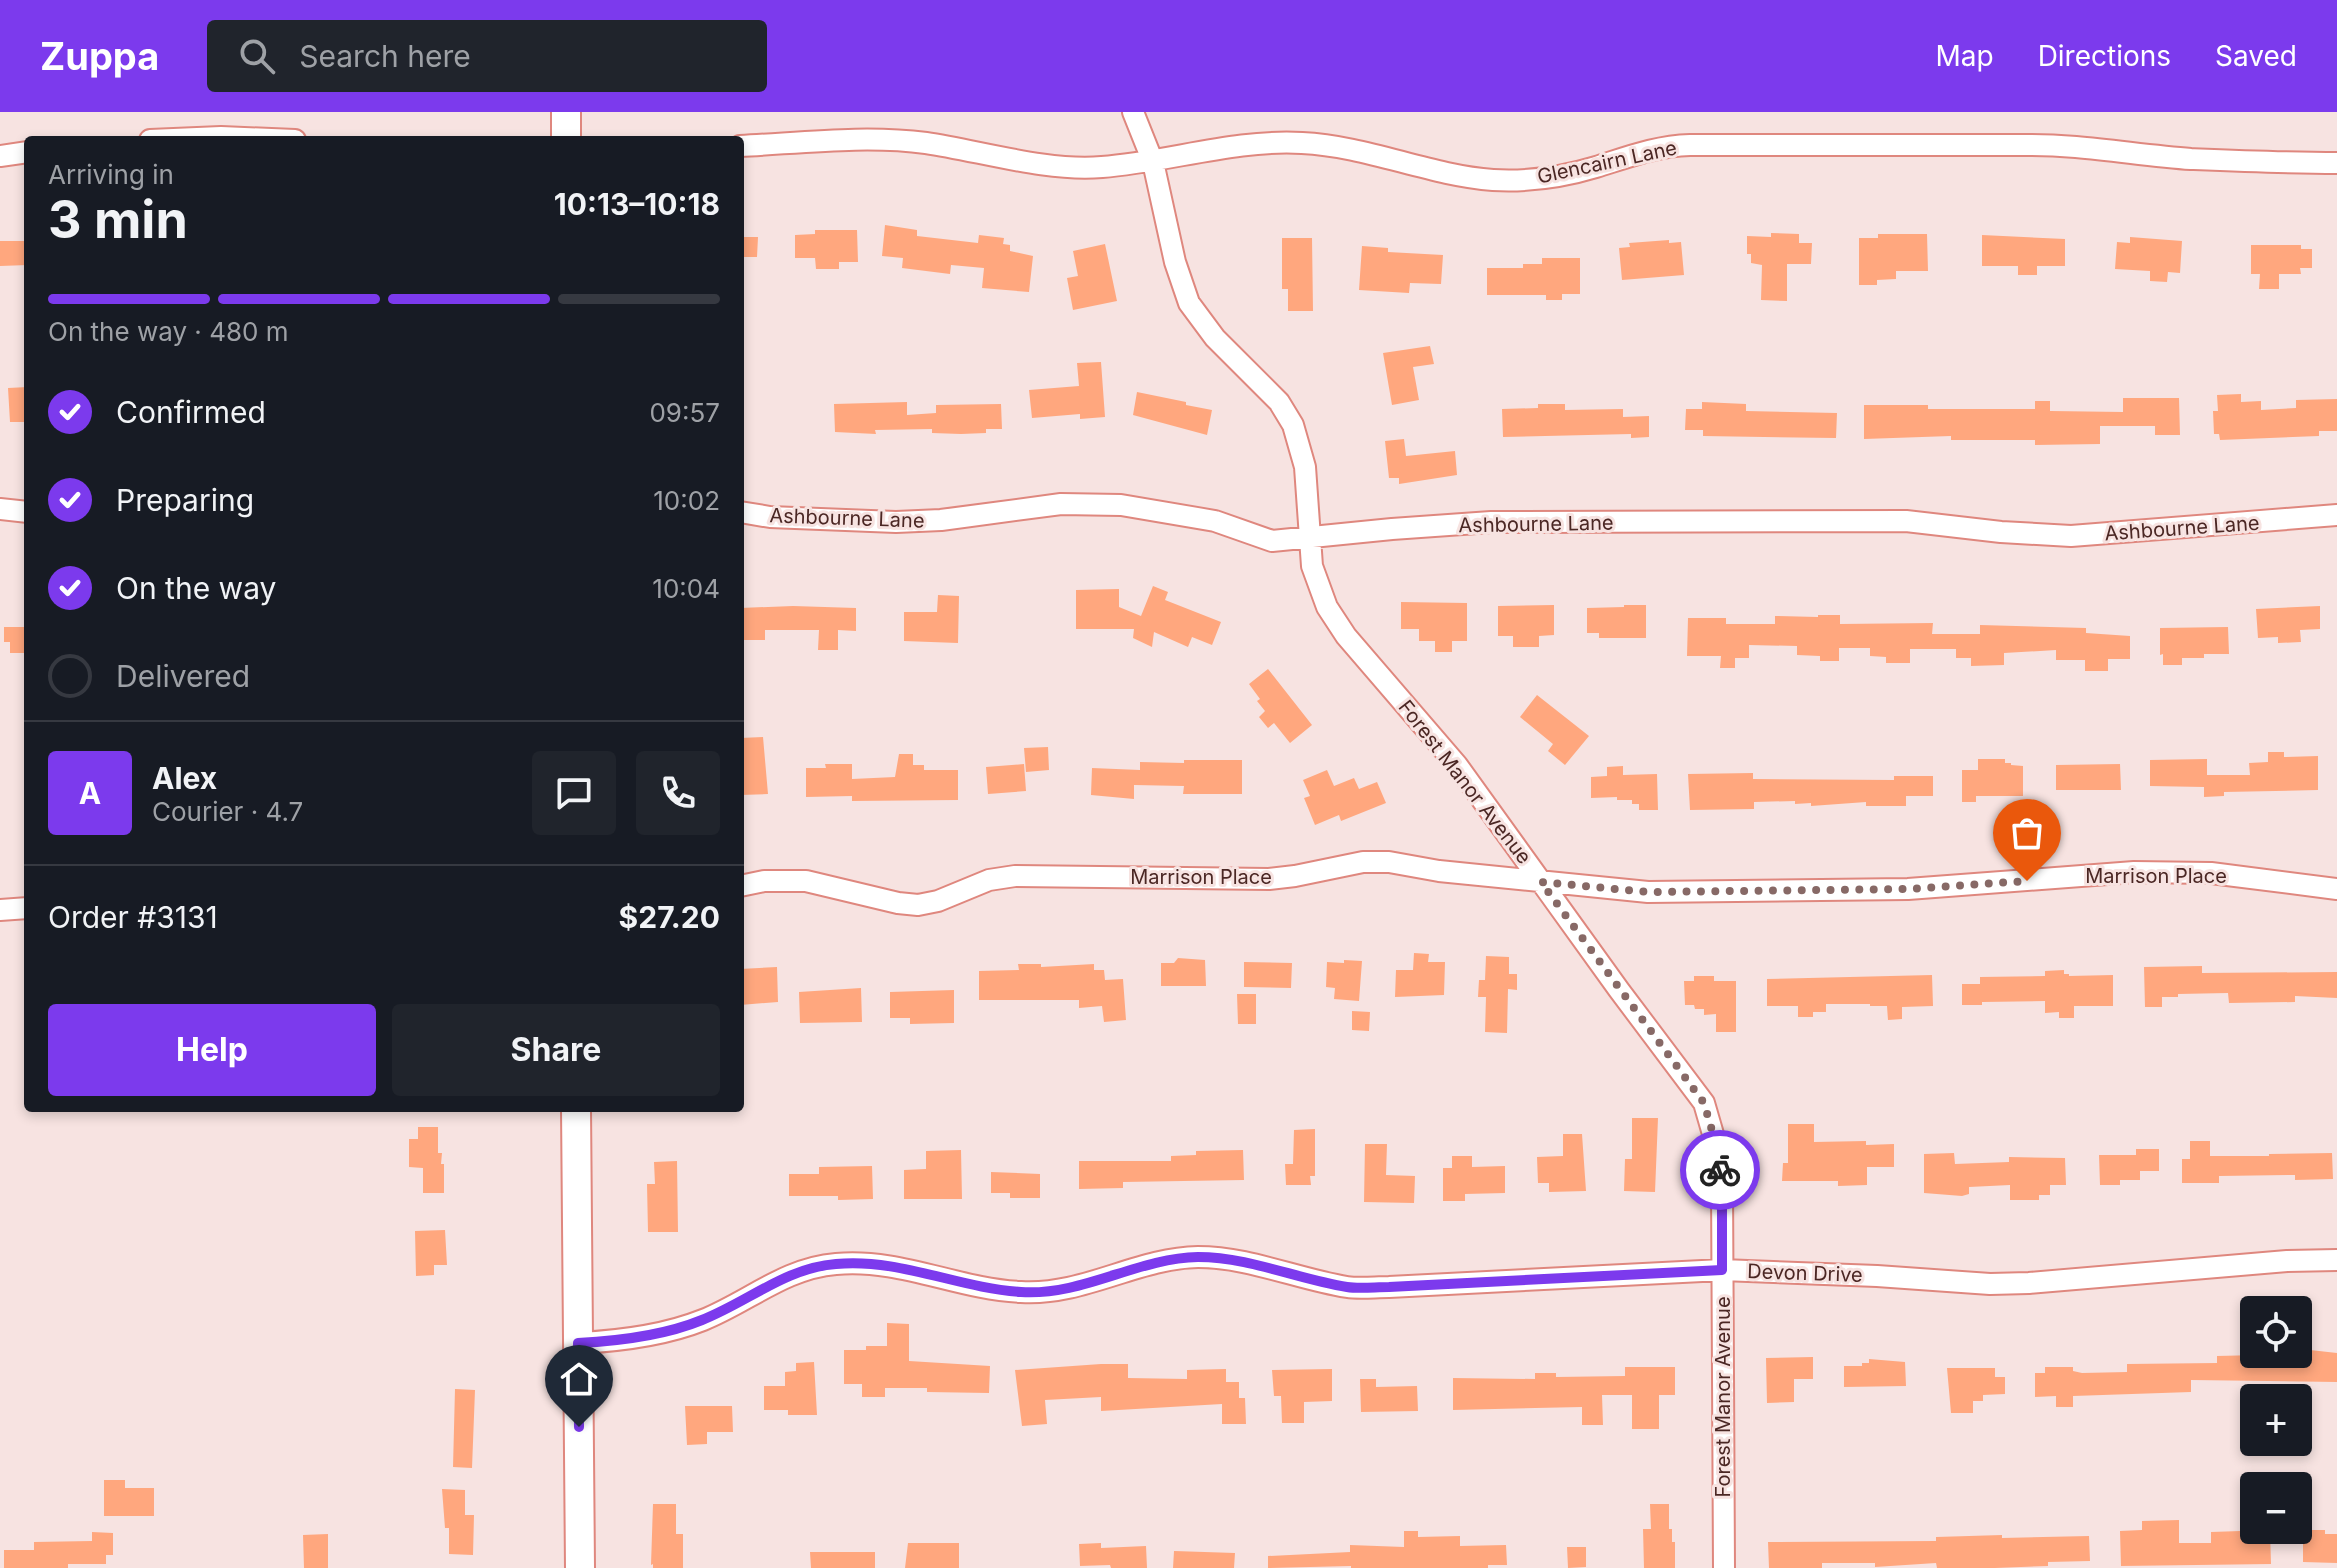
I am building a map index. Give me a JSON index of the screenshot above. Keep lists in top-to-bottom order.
{
  "streets": {
    "street": [
      "Glencairn Lane",
      "Ashbourne Lane",
      "Forest Manor Avenue",
      "Marrison Place",
      "Devon Drive"
    ]
  },
  "crossings": [
    ["Glencairn Lane", "Forest Manor Avenue"],
    ["Ashbourne Lane", "Forest Manor Avenue"],
    ["Forest Manor Avenue", "Marrison Place"],
    ["Forest Manor Avenue", "Devon Drive"]
  ],
  "page": {
    "header": "Zuppa",
    "search": "Search here",
    "nav": ["Map", "Directions", "Saved"],
    "heading": ["3 min", "Arriving in", "10:13–10:18"],
    "panel": [
      "Alex",
      "Courier · 4.7",
      "Order #3131",
      "$27.20"
    ],
    "bar": "On the way · 480 m",
    "list": [
      ["Confirmed", "09:57"],
      ["Preparing", "10:02"],
      ["On the way", "10:04"],
      "Delivered"
    ],
    "round": "A",
    "buttons": ["Help", "Share"],
    "map_buttons": ["+", "−"]
  }
}
